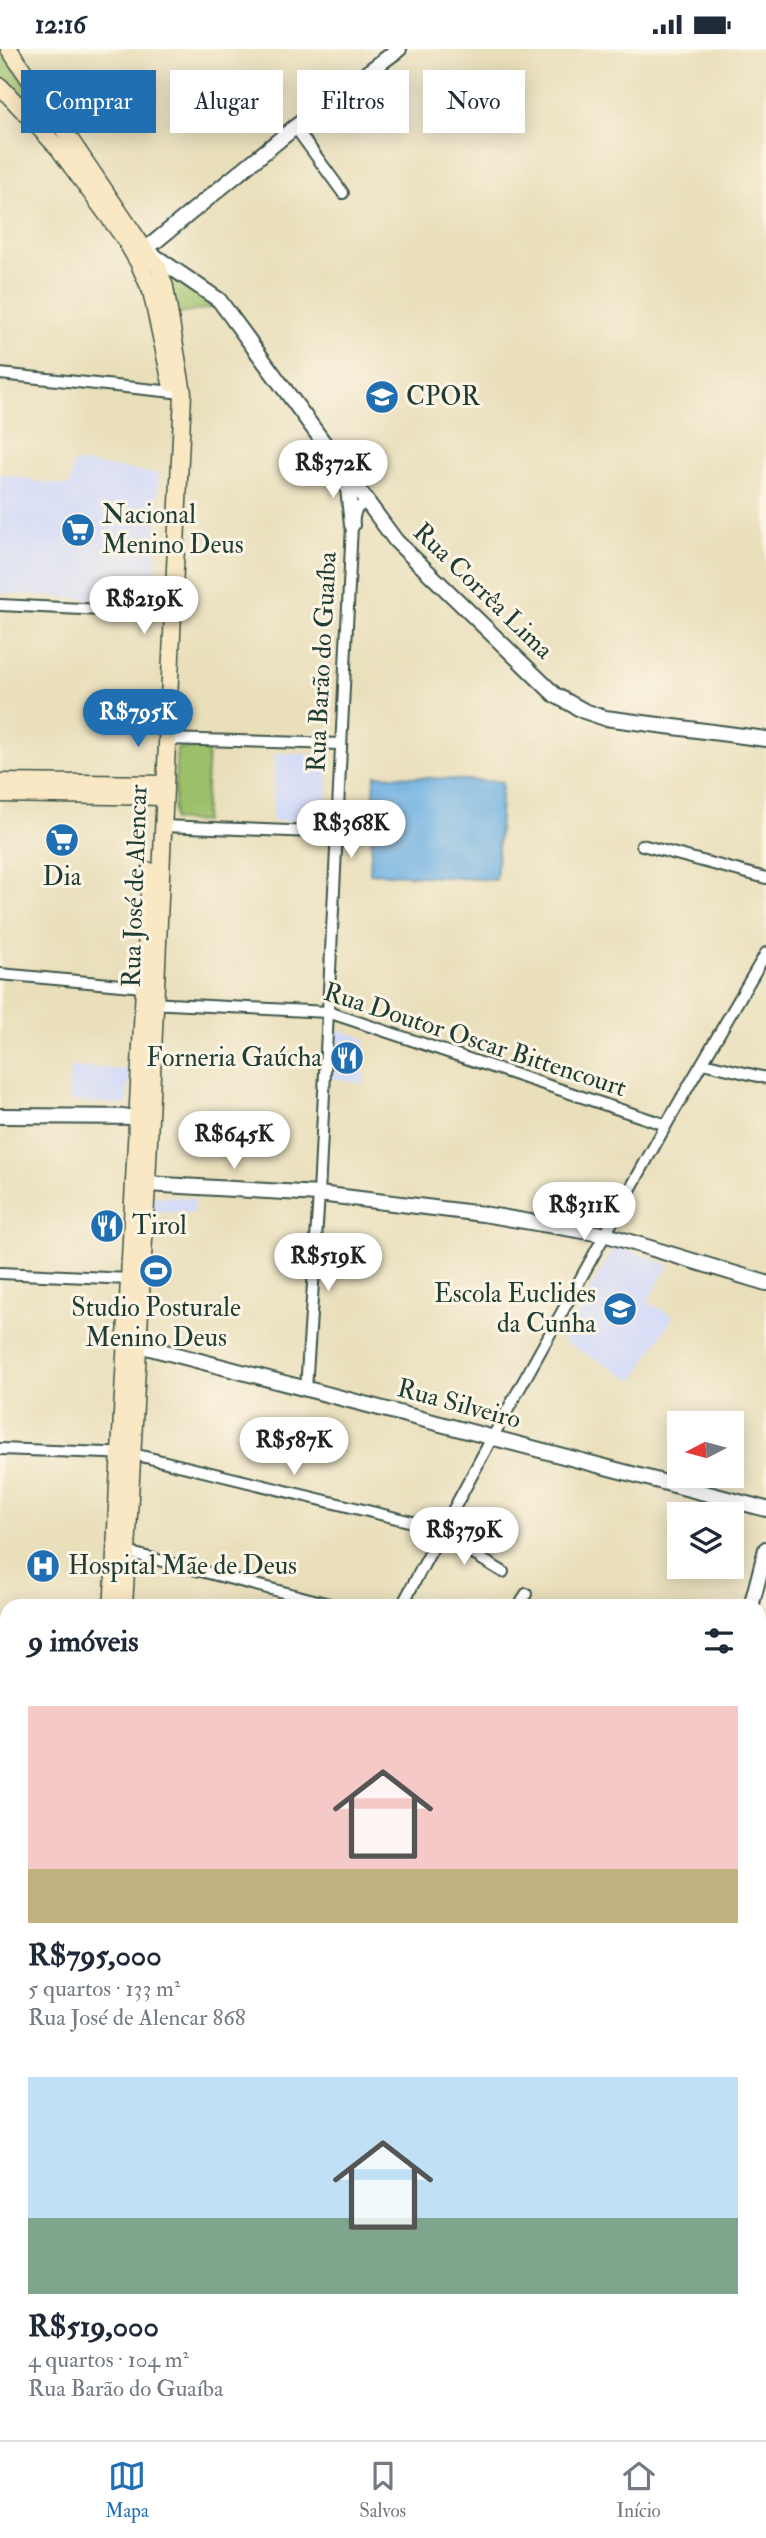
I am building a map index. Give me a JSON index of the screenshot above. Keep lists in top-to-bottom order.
{
  "streets": {
    "main road": ["Rua José de Alencar"],
    "street": [
      "Rua Corrêa Lima",
      "Rua Barão do Guaíba",
      "Rua Doutor Oscar Bittencourt",
      "Rua Silveiro"
    ]
  },
  "crossings": [
    ["Rua Corrêa Lima", "Rua Barão do Guaíba"],
    ["Rua Corrêa Lima", "Rua José de Alencar"],
    ["Rua Barão do Guaíba", "Rua Doutor Oscar Bittencourt"],
    ["Rua Barão do Guaíba", "Rua Silveiro"],
    ["Rua José de Alencar", "Rua Doutor Oscar Bittencourt"],
    ["Rua José de Alencar", "Rua Silveiro"]
  ],
  "places": {
    "school or university": ["CPOR", "Escola Euclides da Cunha"],
    "supermarket": ["Nacional Menino Deus", "Dia"],
    "restaurant": ["Forneria Gaúcha", "Tirol"],
    "sports": ["Studio Posturale Menino Deus"],
    "hospital": ["Hospital Mãe de Deus"]
  },
  "north": "left",
  "page": {
    "status": "12:16",
    "chip": [
      "Comprar",
      "Alugar",
      "Filtros",
      "Novo"
    ],
    "price": [
      "R$372K",
      "R$219K",
      "R$795K",
      "R$368K",
      "R$645K",
      "R$311K",
      "R$519K",
      "R$587K",
      "R$379K"
    ],
    "heading": "9 imóveis",
    "list": [
      {
        "name": "R$795,000",
        "note": "5 quartos · 133 m² · Rua José de Alencar 868"
      },
      {
        "name": "R$519,000",
        "note": "4 quartos · 104 m² · Rua Barão do Guaíba"
      }
    ],
    "tabs": ["Mapa", "Salvos", "Início"]
  }
}
